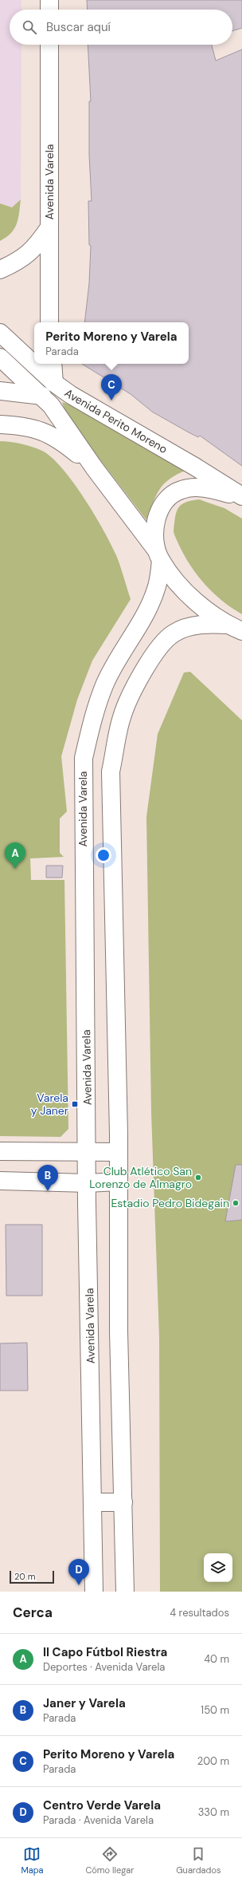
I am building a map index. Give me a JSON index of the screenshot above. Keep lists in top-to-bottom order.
{
  "streets": {
    "main road": ["Avenida Varela", "Avenida Perito Moreno"]
  },
  "crossings": [
    ["Avenida Varela", "Avenida Perito Moreno"]
  ],
  "places": {
    "transit": ["Varela y Janer"],
    "other": ["Club Atlético San Lorenzo de Almagro", "Estadio Pedro Bidegain"]
  },
  "scale_bar": "20 m",
  "page": {
    "search": "Buscar aquí",
    "popup": ["Perito Moreno y Varela", "Parada"],
    "pins": [
      "C",
      "A",
      "B",
      "D"
    ],
    "scale": "20 m",
    "heading": ["Cerca", "4 resultados"],
    "list": [
      {
        "mark": "A",
        "name": "Il Capo Fútbol Riestra",
        "note": "Deportes · Avenida Varela",
        "value": "40 m"
      },
      {
        "mark": "B",
        "name": "Janer y Varela",
        "note": "Parada",
        "value": "150 m"
      },
      {
        "mark": "C",
        "name": "Perito Moreno y Varela",
        "note": "Parada",
        "value": "200 m"
      },
      {
        "mark": "D",
        "name": "Centro Verde Varela",
        "note": "Parada · Avenida Varela",
        "value": "330 m"
      }
    ],
    "nav": ["Mapa", "Cómo llegar", "Guardados"]
  }
}
